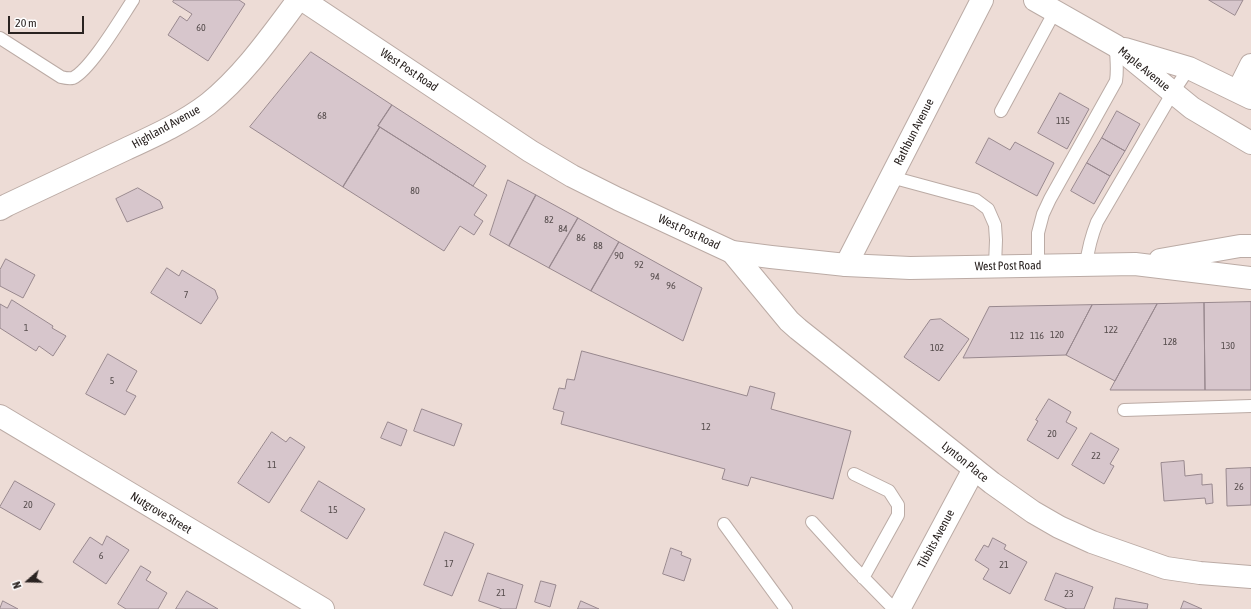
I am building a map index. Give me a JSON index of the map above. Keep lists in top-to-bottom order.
{
  "streets": {
    "street": [
      "Maple Avenue",
      "West Post Road",
      "Highland Avenue",
      "Rathbun Avenue",
      "Lynton Place",
      "Nutgrove Street",
      "Tibbits Avenue"
    ]
  },
  "crossings": [
    ["West Post Road", "Rathbun Avenue"],
    ["West Post Road", "Lynton Place"],
    ["Lynton Place", "Tibbits Avenue"]
  ],
  "house_numbers": [
    "60",
    "68",
    "115",
    "80",
    "82",
    "84",
    "86",
    "88",
    "90",
    "92",
    "94",
    "96",
    "7",
    "1",
    "122",
    "120",
    "112",
    "116",
    "128",
    "130",
    "102",
    "5",
    "12",
    "20",
    "22",
    "11",
    "26",
    "20",
    "15",
    "6",
    "17",
    "21",
    "21",
    "23"
  ],
  "scale_bar": "20 m",
  "north": "left"
}
